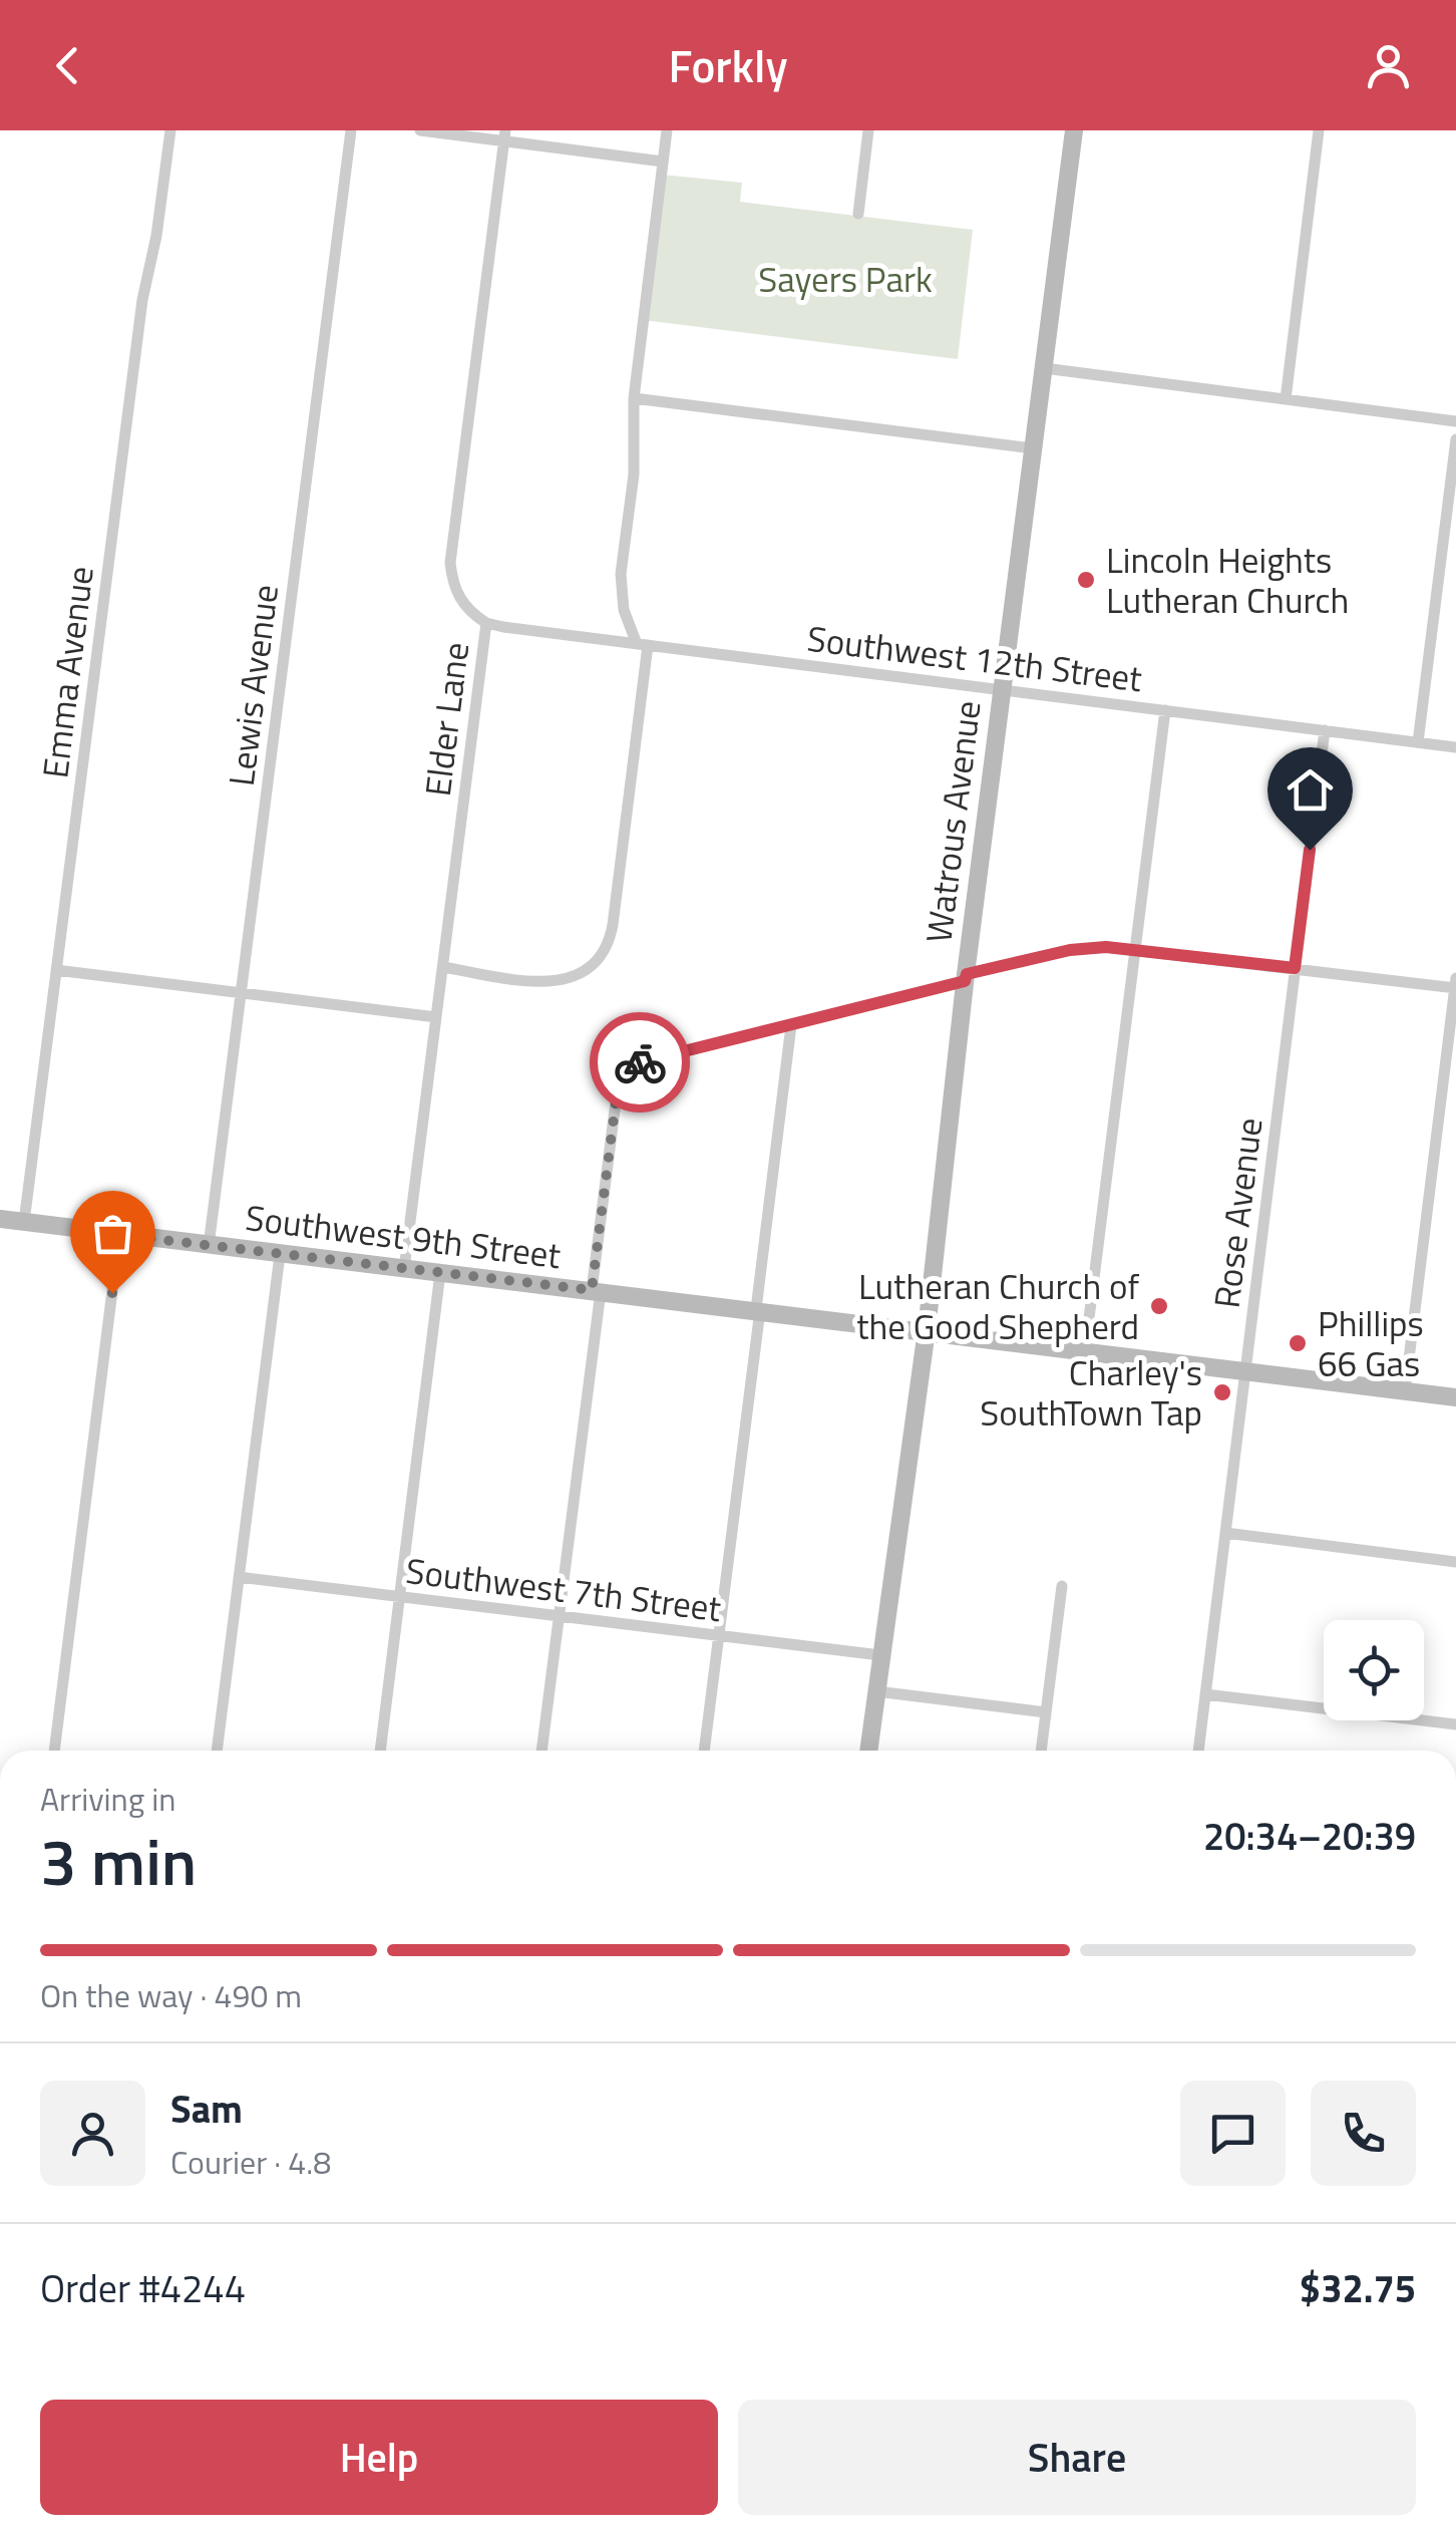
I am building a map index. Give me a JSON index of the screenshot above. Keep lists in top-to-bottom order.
{
  "streets": {
    "street": [
      "Southwest 12th Street",
      "Emma Avenue",
      "Lewis Avenue",
      "Elder Lane",
      "Watrous Avenue",
      "Rose Avenue",
      "Southwest 9th Street",
      "Southwest 7th Street"
    ]
  },
  "crossings": [
    ["Southwest 12th Street", "Elder Lane"],
    ["Southwest 12th Street", "Watrous Avenue"],
    ["Southwest 12th Street", "Rose Avenue"],
    ["Emma Avenue", "Southwest 9th Street"],
    ["Lewis Avenue", "Southwest 9th Street"],
    ["Elder Lane", "Southwest 9th Street"],
    ["Watrous Avenue", "Southwest 9th Street"],
    ["Watrous Avenue", "Southwest 7th Street"],
    ["Rose Avenue", "Southwest 9th Street"]
  ],
  "parks": ["Sayers Park"],
  "places": [
    "Lincoln Heights Lutheran Church",
    "Lutheran Church of the Good Shepherd",
    "Phillips 66 Gas",
    "Charley's SouthTown Tap"
  ],
  "page": {
    "header": "Forkly",
    "heading": ["3 min", "Arriving in", "20:34–20:39"],
    "panel": [
      "Sam",
      "Courier · 4.8",
      "Order #4244",
      "$32.75"
    ],
    "bar": "On the way · 490 m",
    "buttons": ["Help", "Share"]
  }
}
